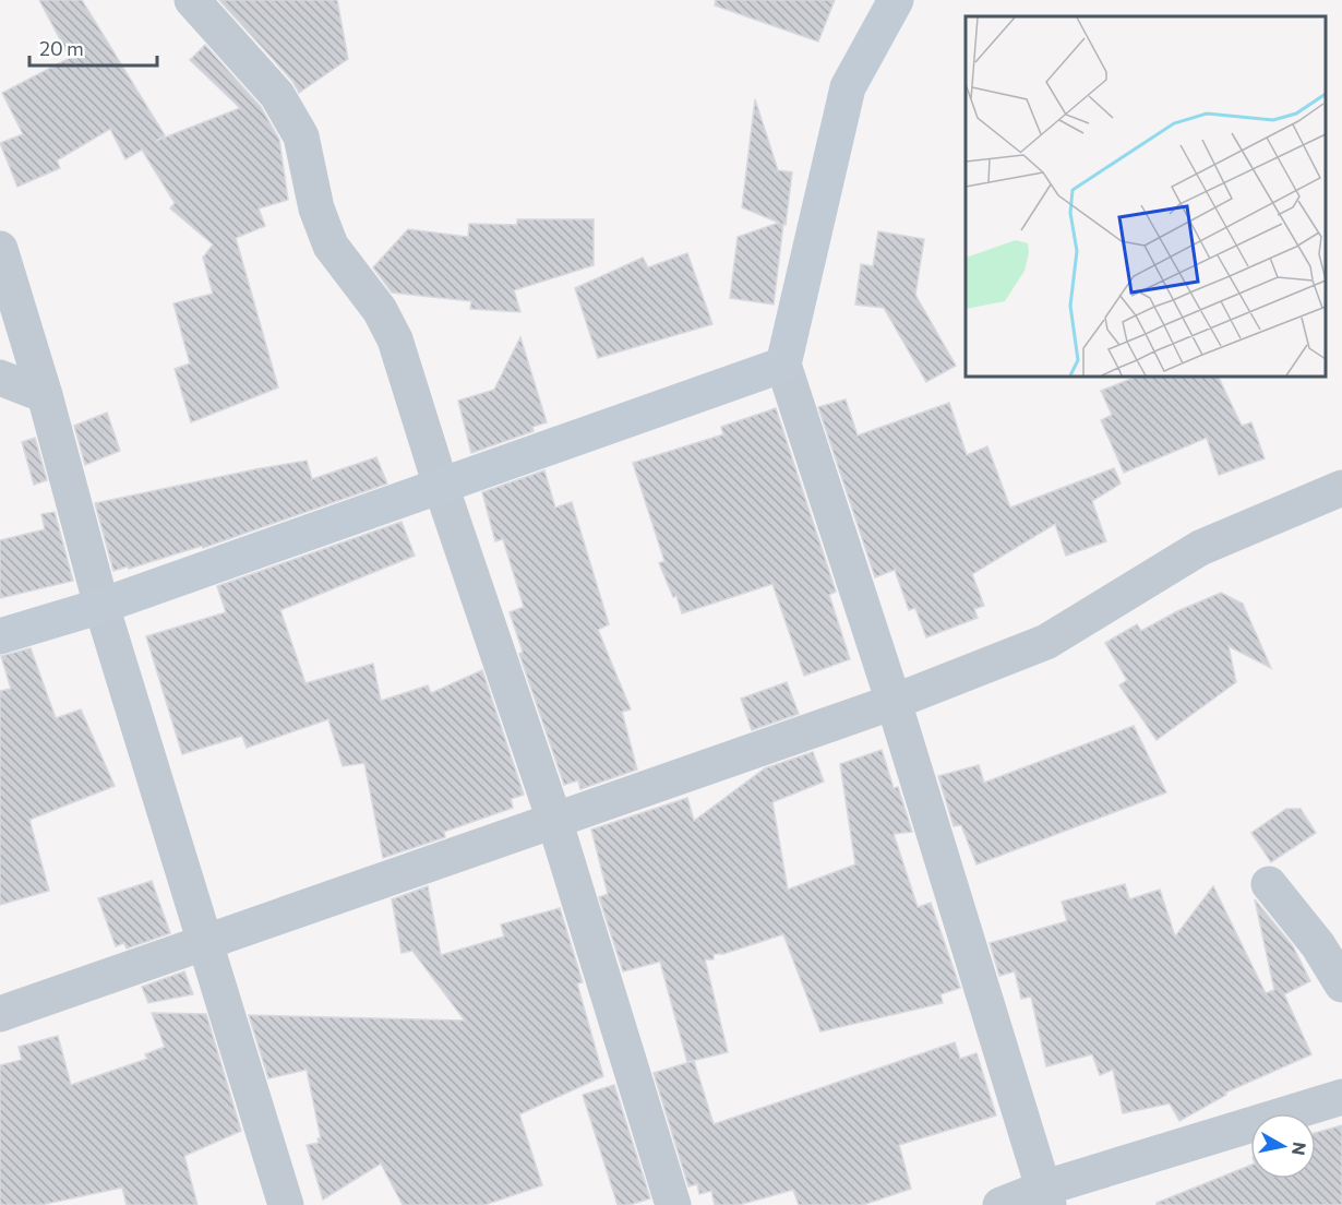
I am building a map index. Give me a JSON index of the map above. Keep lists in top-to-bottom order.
{
  "scale_bar": "20 m",
  "north": "right"
}
